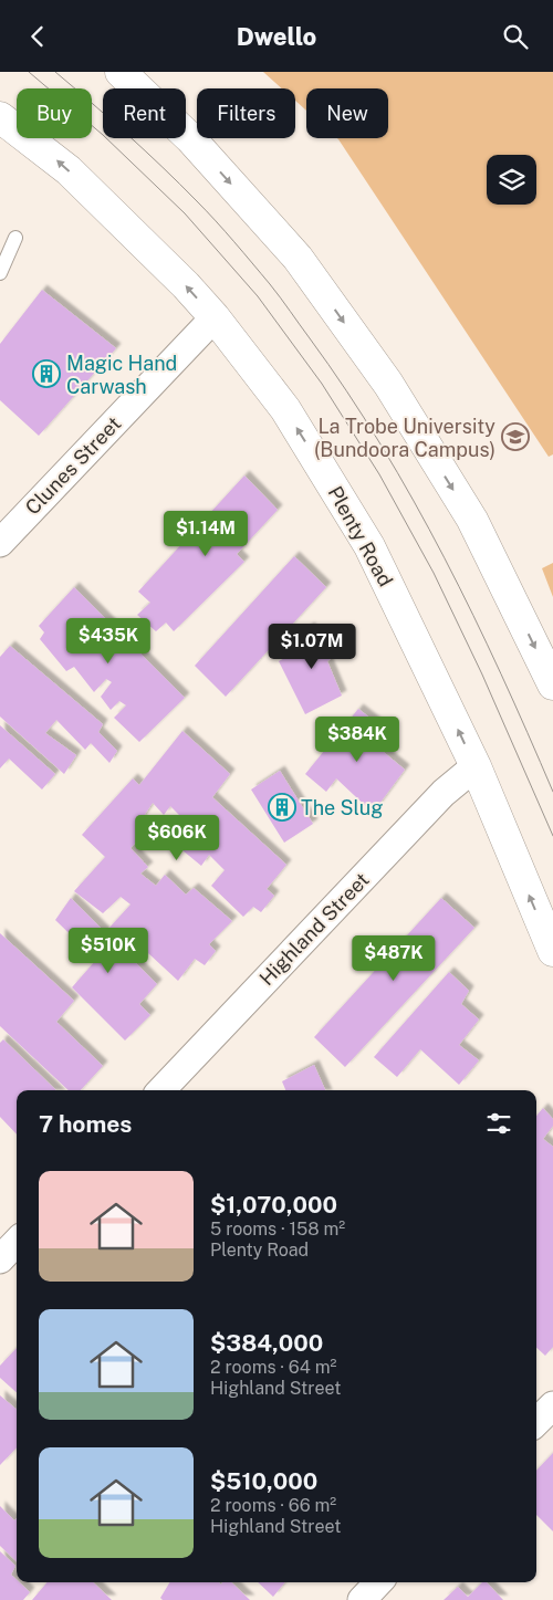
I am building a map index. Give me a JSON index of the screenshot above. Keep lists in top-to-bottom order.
{
  "streets": {
    "highway": ["Plenty Road"],
    "street": ["Clunes Street", "Highland Street"]
  },
  "crossings": [
    ["Clunes Street", "Plenty Road"],
    ["Plenty Road", "Highland Street"]
  ],
  "places": {
    "building": ["Magic Hand Carwash", "The Slug"],
    "school or university": ["La Trobe University (Bundoora Campus)"]
  },
  "page": {
    "header": "Dwello",
    "chip": [
      "Buy",
      "Rent",
      "Filters",
      "New"
    ],
    "price": [
      "$1.14M",
      "$435K",
      "$1.07M",
      "$384K",
      "$606K",
      "$510K",
      "$487K"
    ],
    "heading": "7 homes",
    "list": [
      {
        "name": "$1,070,000",
        "note": "5 rooms · 158 m² · Plenty Road"
      },
      {
        "name": "$384,000",
        "note": "2 rooms · 64 m² · Highland Street"
      },
      {
        "name": "$510,000",
        "note": "2 rooms · 66 m² · Highland Street"
      }
    ]
  }
}
